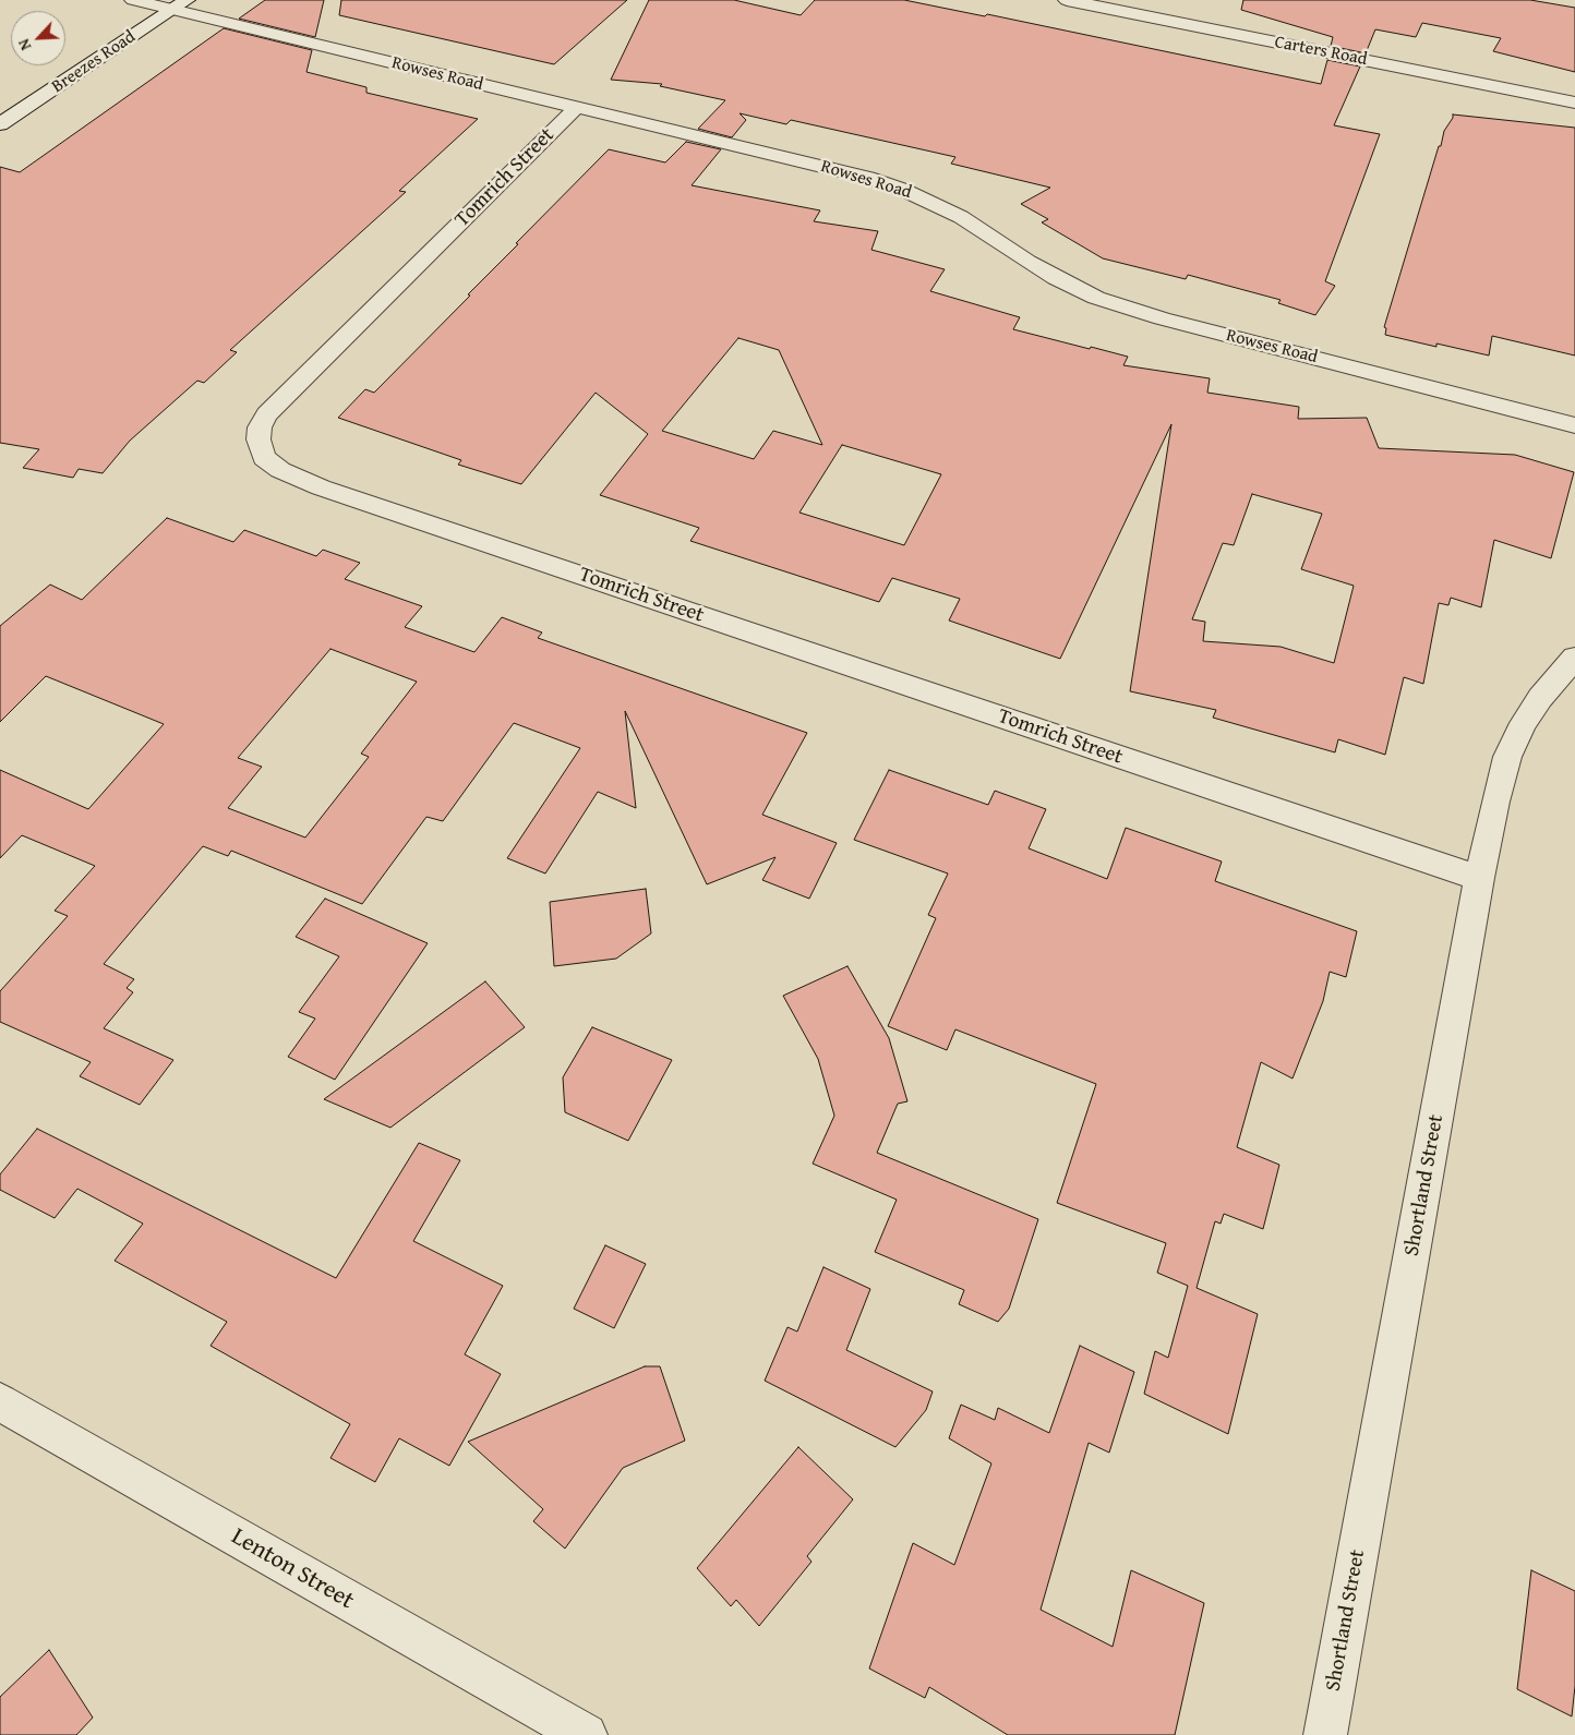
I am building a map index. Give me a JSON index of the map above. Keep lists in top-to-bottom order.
{
  "streets": {
    "street": [
      "Carters Road",
      "Breezes Road",
      "Rowses Road",
      "Tomrich Street",
      "Shortland Street",
      "Lenton Street"
    ]
  },
  "crossings": [
    ["Breezes Road", "Rowses Road"],
    ["Rowses Road", "Tomrich Street"],
    ["Tomrich Street", "Shortland Street"]
  ],
  "north": "bottom left"
}
